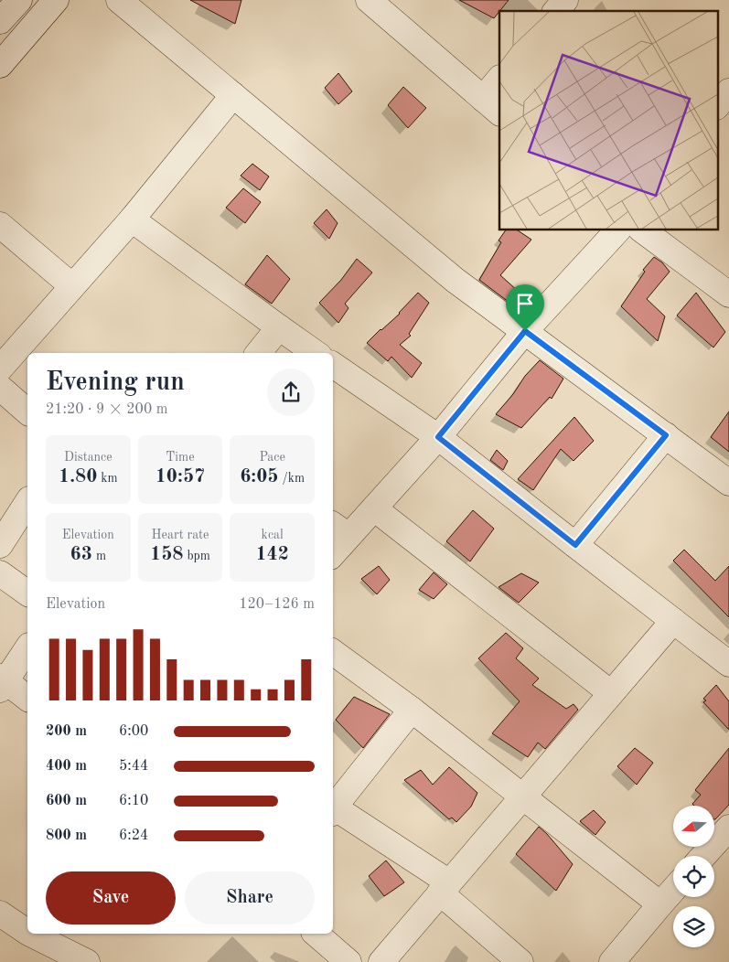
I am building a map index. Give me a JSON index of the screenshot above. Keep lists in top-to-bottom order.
{
  "north": "left",
  "page": {
    "heading": ["Evening run", "21:20 · 9 × 200 m"],
    "stats": [
      ["Distance", "1.80 km"],
      ["Time", "10:57"],
      ["Pace", "6:05 /km"],
      ["Elevation", "63 m"],
      ["Heart rate", "158 bpm"],
      ["kcal", "142"]
    ],
    "chart": ["Elevation", "120–126 m"],
    "list": [
      {
        "name": "200 m",
        "note": "6:00"
      },
      {
        "name": "400 m",
        "note": "5:44"
      },
      {
        "name": "600 m",
        "note": "6:10"
      },
      {
        "name": "800 m",
        "note": "6:24"
      }
    ],
    "buttons": ["Save", "Share"]
  }
}
